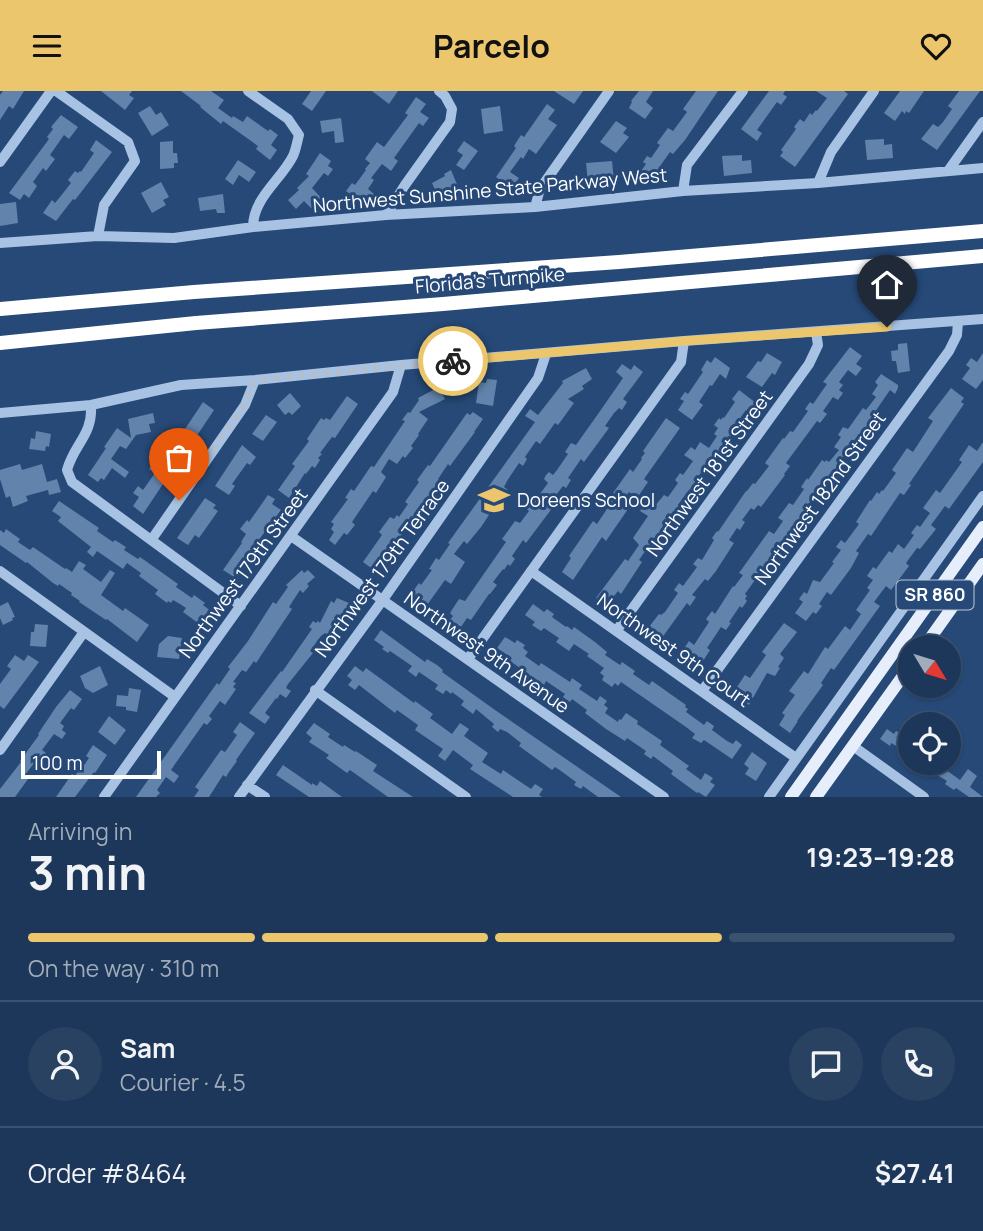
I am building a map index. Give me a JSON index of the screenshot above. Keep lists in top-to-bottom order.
{
  "streets": {
    "highway": ["Florida's Turnpike"],
    "main road": ["SR 860"],
    "street": [
      "Northwest Sunshine State Parkway West",
      "Northwest 181st Street",
      "Northwest 182nd Street",
      "Northwest 179th Terrace",
      "Northwest 179th Street",
      "Northwest 9th Court",
      "Northwest 9th Avenue"
    ]
  },
  "crossings": [
    ["Northwest 181st Street", "Northwest 9th Court"],
    ["Northwest 182nd Street", "Northwest 9th Court"],
    ["Northwest 179th Terrace", "Northwest 9th Avenue"],
    ["Northwest 179th Street", "Northwest 9th Avenue"]
  ],
  "places": {
    "school or university": ["Doreens School"]
  },
  "scale_bar": "100 m",
  "north": "bottom right",
  "page": {
    "header": "Parcelo",
    "scale": "100 m",
    "heading": ["3 min", "Arriving in", "19:23–19:28"],
    "panel": [
      "Sam",
      "Courier · 4.5",
      "Order #8464",
      "$27.41"
    ],
    "bar": "On the way · 310 m"
  }
}
